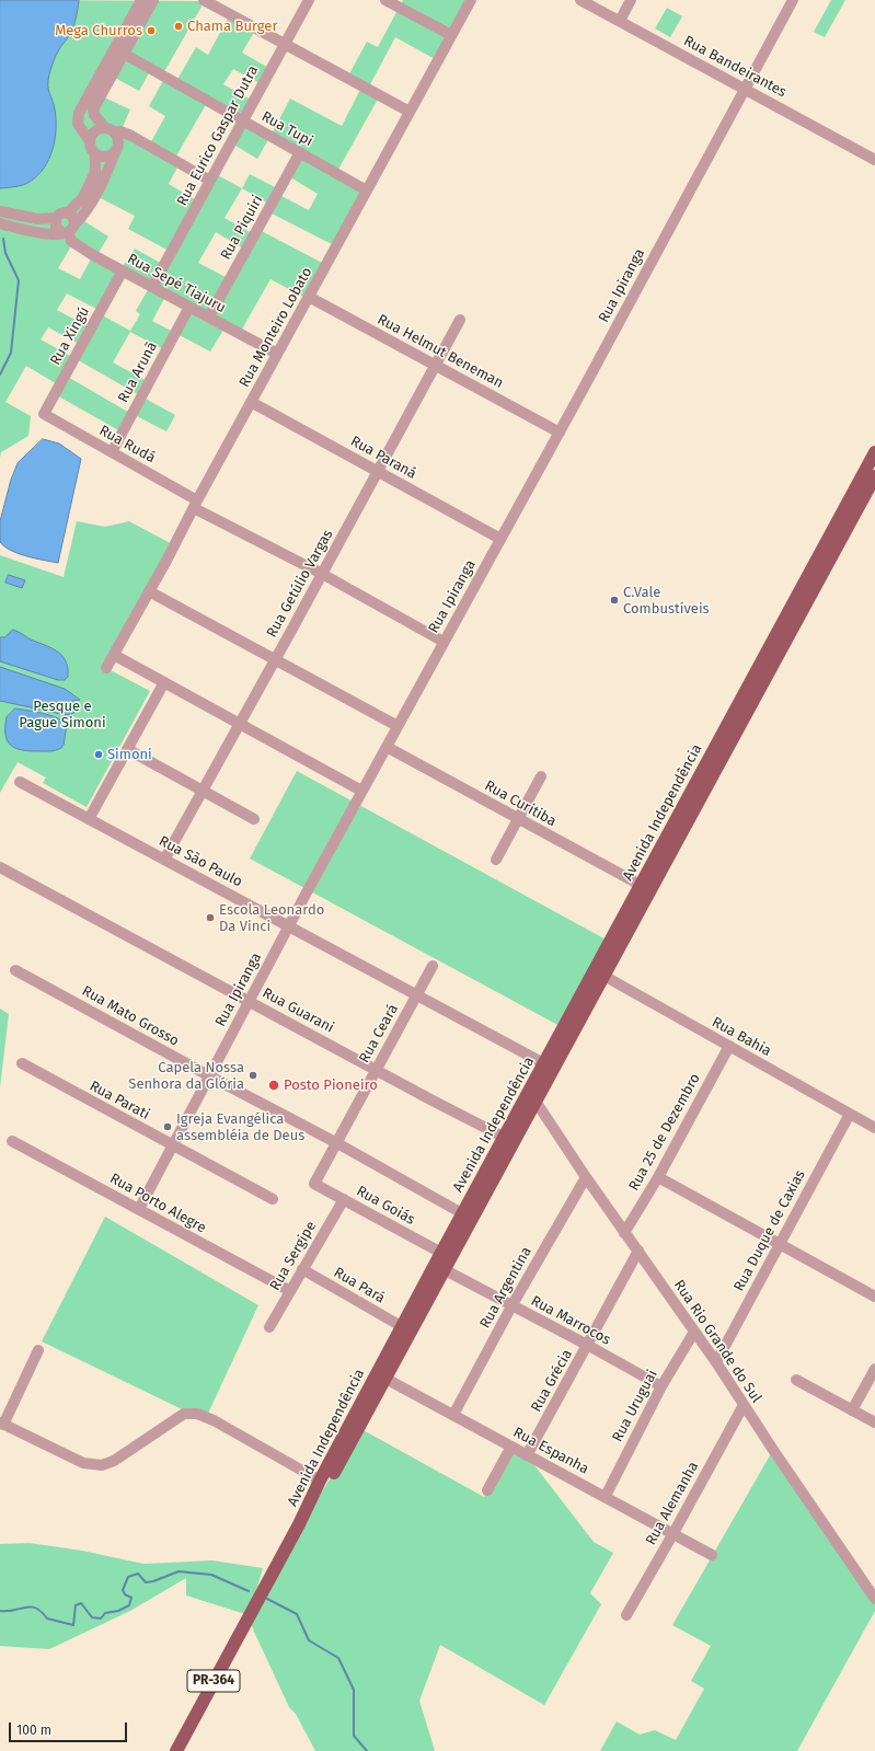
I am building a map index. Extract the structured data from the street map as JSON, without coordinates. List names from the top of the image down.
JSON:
{
  "streets": {
    "main road": ["Avenida Independência", "PR-364"],
    "street": [
      "Rua Bandeirantes",
      "Rua Tupi",
      "Rua Eurico Gaspar Dutra",
      "Rua Piquiri",
      "Rua Sepé Tiajuru",
      "Rua Ipiranga",
      "Rua Monteiro Lobato",
      "Rua Xingú",
      "Rua Helmut Beneman",
      "Rua Arunã",
      "Rua Rudá",
      "Rua Paraná",
      "Rua Getúlio Vargas",
      "Rua Curitiba",
      "Rua São Paulo",
      "Rua Guarani",
      "Rua Mato Grosso",
      "Rua Ceará",
      "Rua Bahia",
      "Rua Parati",
      "Rua 25 de Dezembro",
      "Rua Porto Alegre",
      "Rua Goiás",
      "Rua Duque de Caxias",
      "Rua Sergipe",
      "Rua Pará",
      "Rua Argentina",
      "Rua Marrocos",
      "Rua Rio Grande do Sul",
      "Rua Grécia",
      "Rua Uruguai",
      "Rua Espanha",
      "Rua Alemanha"
    ]
  },
  "crossings": [
    ["Rua Bandeirantes", "Rua Ipiranga"],
    ["Rua Tupi", "Rua Eurico Gaspar Dutra"],
    ["Rua Tupi", "Rua Piquiri"],
    ["Rua Tupi", "Rua Monteiro Lobato"],
    ["Rua Eurico Gaspar Dutra", "Rua Sepé Tiajuru"],
    ["Rua Piquiri", "Rua Sepé Tiajuru"],
    ["Rua Sepé Tiajuru", "Rua Monteiro Lobato"],
    ["Rua Sepé Tiajuru", "Rua Xingú"],
    ["Rua Sepé Tiajuru", "Rua Arunã"],
    ["Rua Ipiranga", "Rua Helmut Beneman"],
    ["Rua Ipiranga", "Rua Rudá"],
    ["Rua Ipiranga", "Rua Paraná"],
    ["Rua Ipiranga", "Rua Curitiba"],
    ["Rua Ipiranga", "Rua São Paulo"],
    ["Rua Ipiranga", "Rua Guarani"],
    ["Rua Ipiranga", "Rua Mato Grosso"],
    ["Rua Ipiranga", "Rua Parati"],
    ["Rua Ipiranga", "Rua Porto Alegre"],
    ["Rua Monteiro Lobato", "Rua Helmut Beneman"],
    ["Rua Monteiro Lobato", "Rua Rudá"],
    ["Rua Monteiro Lobato", "Rua Paraná"],
    ["Rua Xingú", "Rua Rudá"],
    ["Rua Helmut Beneman", "Rua Getúlio Vargas"],
    ["Rua Arunã", "Rua Rudá"],
    ["Rua Rudá", "Rua Getúlio Vargas"],
    ["Rua Paraná", "Rua Getúlio Vargas"],
    ["Rua Getúlio Vargas", "Rua São Paulo"],
    ["Rua Curitiba", "Avenida Independência"],
    ["Avenida Independência", "Rua São Paulo"],
    ["Avenida Independência", "Rua Guarani"],
    ["Avenida Independência", "Rua Mato Grosso"],
    ["Avenida Independência", "Rua Bahia"],
    ["Avenida Independência", "Rua Goiás"],
    ["Avenida Independência", "Rua Pará"],
    ["Avenida Independência", "Rua Marrocos"],
    ["Avenida Independência", "Rua Rio Grande do Sul"],
    ["Avenida Independência", "Rua Espanha"],
    ["Avenida Independência", "PR-364"],
    ["Rua São Paulo", "Rua Ceará"],
    ["Rua Guarani", "Rua Ceará"],
    ["Rua Mato Grosso", "Rua Ceará"],
    ["Rua Ceará", "Rua Goiás"],
    ["Rua Bahia", "Rua 25 de Dezembro"],
    ["Rua Bahia", "Rua Duque de Caxias"],
    ["Rua 25 de Dezembro", "Rua Rio Grande do Sul"],
    ["Rua Porto Alegre", "Rua Sergipe"],
    ["Rua Goiás", "Rua Sergipe"],
    ["Rua Goiás", "Rua Marrocos"],
    ["Rua Duque de Caxias", "Rua Rio Grande do Sul"],
    ["Rua Sergipe", "Rua Pará"],
    ["Rua Argentina", "Rua Marrocos"],
    ["Rua Argentina", "Rua Rio Grande do Sul"],
    ["Rua Argentina", "Rua Espanha"],
    ["Rua Marrocos", "Rua Grécia"],
    ["Rua Marrocos", "Rua Uruguai"],
    ["Rua Rio Grande do Sul", "Rua Grécia"],
    ["Rua Rio Grande do Sul", "Rua Uruguai"],
    ["Rua Rio Grande do Sul", "Rua Alemanha"],
    ["Rua Grécia", "Rua Espanha"],
    ["Rua Uruguai", "Rua Espanha"],
    ["Rua Espanha", "Rua Alemanha"]
  ],
  "parks": ["Pesque e Pague Simoni"],
  "places": [
    "Chama Burger",
    "Mega Churros",
    "C.Vale Combustíveis",
    "Simoni",
    "Escola Leonardo Da Vinci",
    "Capela Nossa Senhora da Glória",
    "Posto Pioneiro",
    "Igreja Evangélica assembléia de Deus"
  ],
  "scale_bar": "100 m"
}
